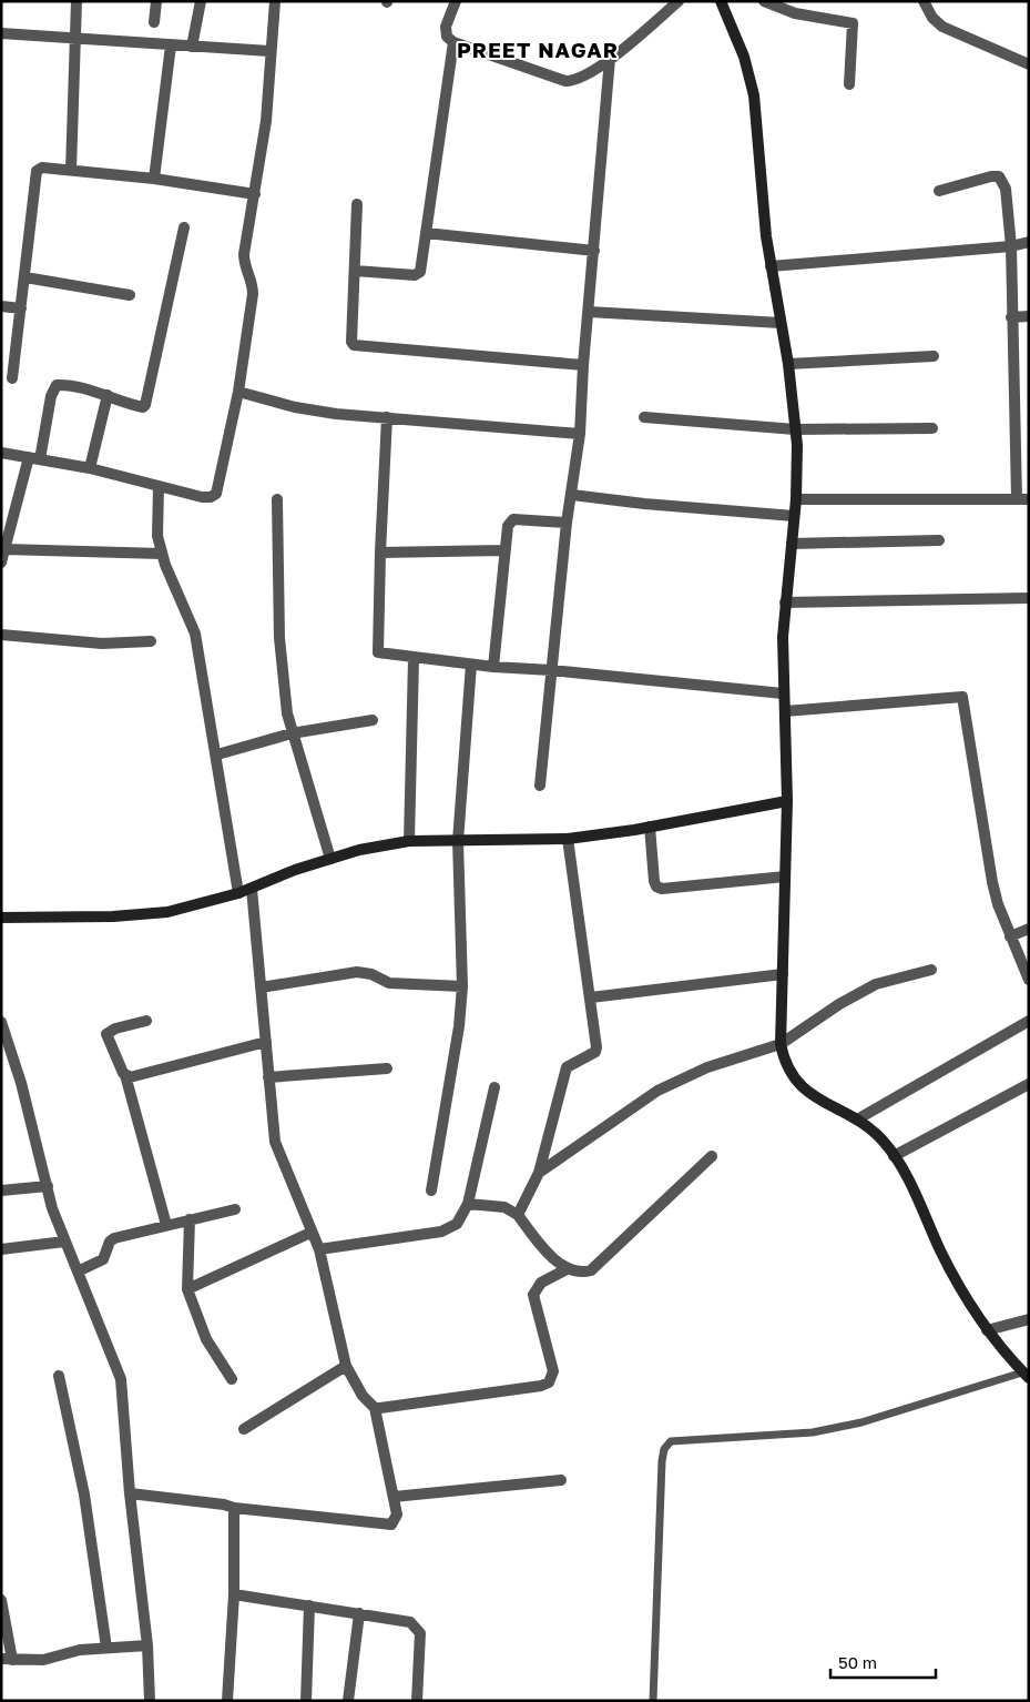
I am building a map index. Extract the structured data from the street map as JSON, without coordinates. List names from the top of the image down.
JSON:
{
  "districts": ["PREET NAGAR"],
  "scale_bar": "50 m"
}
